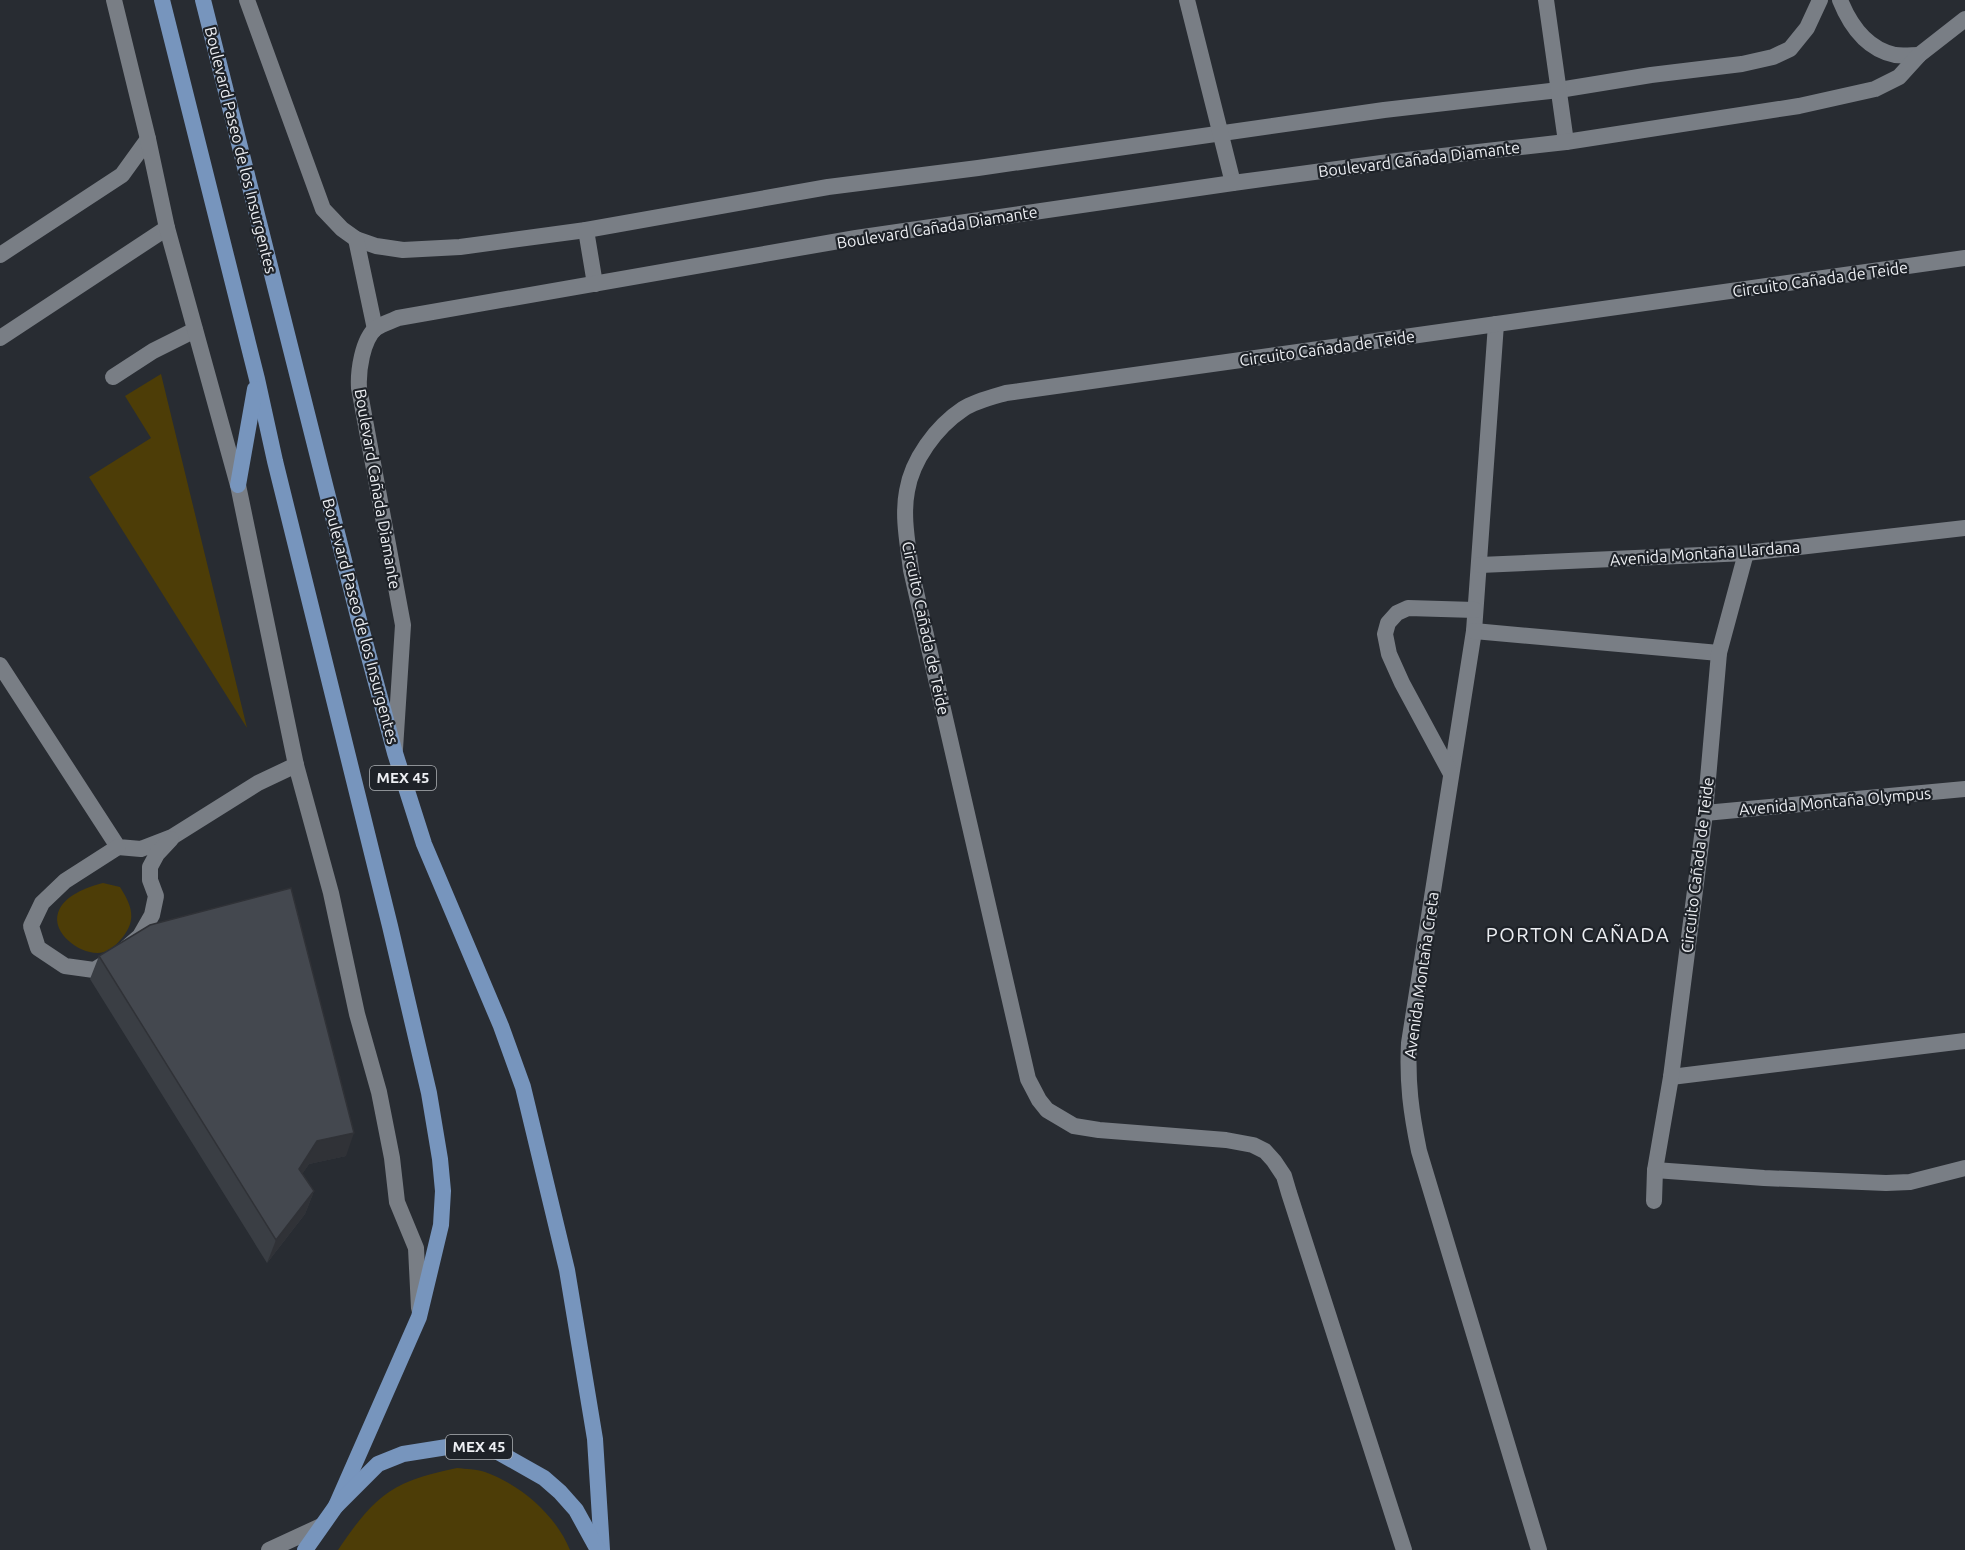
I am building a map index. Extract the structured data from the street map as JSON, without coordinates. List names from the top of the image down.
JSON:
{
  "streets": {
    "main road": ["Boulevard Paseo de los Insurgentes", "MEX 45"],
    "street": [
      "Boulevard Cañada Diamante",
      "Circuito Cañada de Teide",
      "Avenida Montaña Llardana",
      "Avenida Montaña Olympus",
      "Avenida Montaña Creta"
    ]
  },
  "crossings": [
    ["Boulevard Paseo de los Insurgentes", "Boulevard Cañada Diamante"],
    ["Boulevard Paseo de los Insurgentes", "MEX 45"],
    ["Circuito Cañada de Teide", "Avenida Montaña Llardana"],
    ["Circuito Cañada de Teide", "Avenida Montaña Olympus"],
    ["Avenida Montaña Llardana", "Avenida Montaña Creta"]
  ],
  "districts": ["PORTON CAÑADA"]
}
